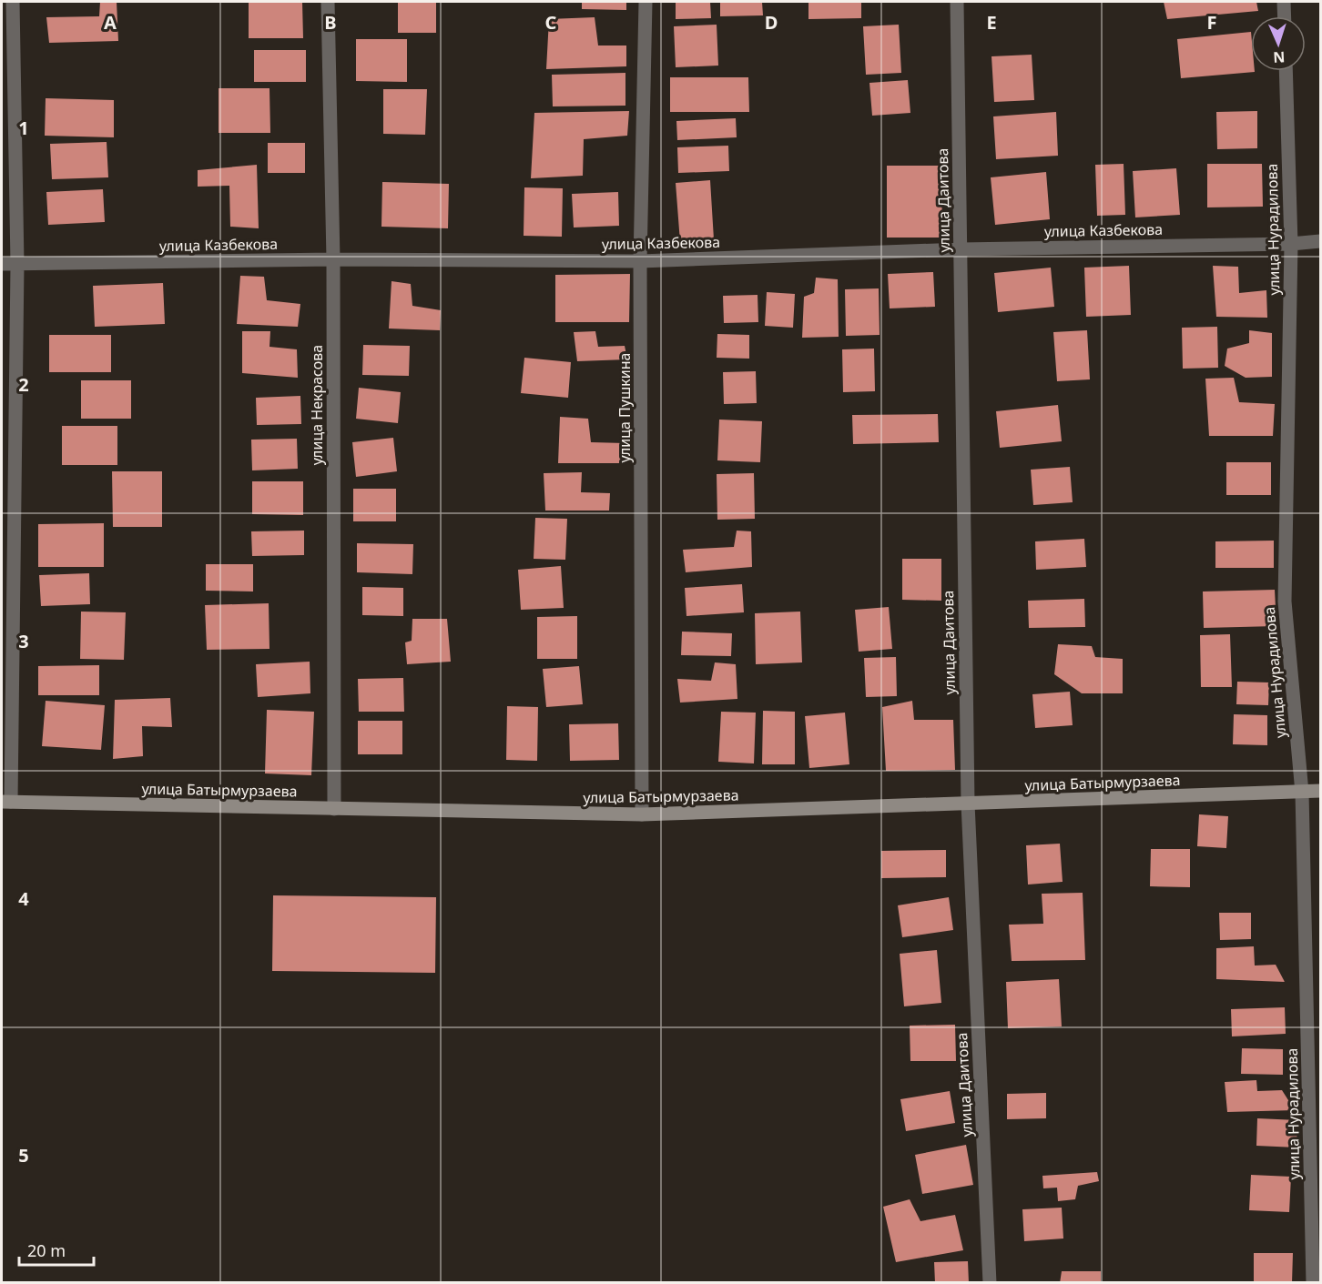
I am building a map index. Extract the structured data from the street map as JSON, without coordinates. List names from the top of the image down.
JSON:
{
  "streets": {
    "street": [
      "улица Даитова",
      "улица Нурадилова",
      "улица Казбекова",
      "улица Некрасова",
      "улица Пушкина",
      "улица Батырмурзаева"
    ]
  },
  "crossings": [
    ["улица Даитова", "улица Казбекова"],
    ["улица Даитова", "улица Батырмурзаева"],
    ["улица Нурадилова", "улица Казбекова"],
    ["улица Нурадилова", "улица Батырмурзаева"],
    ["улица Казбекова", "улица Некрасова"],
    ["улица Казбекова", "улица Пушкина"],
    ["улица Некрасова", "улица Батырмурзаева"],
    ["улица Пушкина", "улица Батырмурзаева"]
  ],
  "scale_bar": "20 m",
  "north": "bottom",
  "grid": {
    "columns": [
      "A",
      "B",
      "C",
      "D",
      "E",
      "F"
    ],
    "rows": [
      "1",
      "2",
      "3",
      "4",
      "5"
    ]
  }
}
